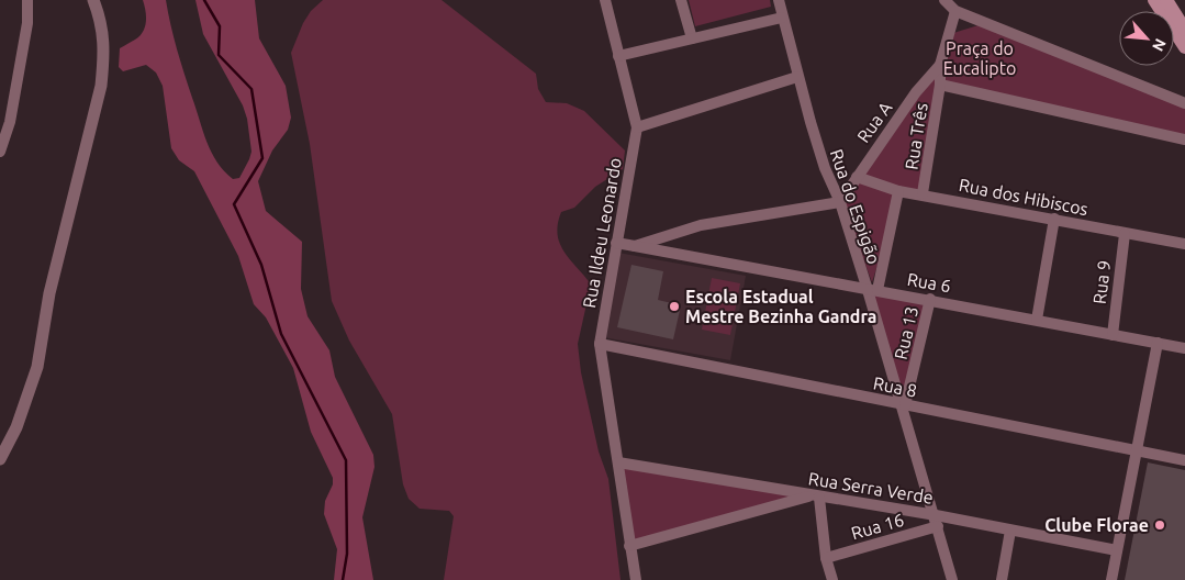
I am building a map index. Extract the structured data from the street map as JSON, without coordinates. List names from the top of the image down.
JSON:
{
  "streets": {
    "street": [
      "Rua A",
      "Rua Três",
      "Rua dos Hibiscos",
      "Rua do Espigão",
      "Rua Ildeu Leonardo",
      "Rua 6",
      "Rua 9",
      "Rua 13",
      "Rua 8",
      "Rua Serra Verde",
      "Rua 16"
    ]
  },
  "crossings": [
    ["Rua A", "Rua dos Hibiscos"],
    ["Rua A", "Rua do Espigão"],
    ["Rua Três", "Rua dos Hibiscos"],
    ["Rua dos Hibiscos", "Rua 9"],
    ["Rua do Espigão", "Rua 6"],
    ["Rua do Espigão", "Rua 13"],
    ["Rua do Espigão", "Rua 8"],
    ["Rua do Espigão", "Rua Serra Verde"],
    ["Rua do Espigão", "Rua 16"],
    ["Rua Ildeu Leonardo", "Rua 8"],
    ["Rua Ildeu Leonardo", "Rua Serra Verde"],
    ["Rua 6", "Rua 9"],
    ["Rua 6", "Rua 13"],
    ["Rua 13", "Rua 8"],
    ["Rua Serra Verde", "Rua 16"]
  ],
  "parks": ["Praça do Eucalipto"],
  "places": ["Escola Estadual Mestre Bezinha Gandra", "Clube Florae"],
  "north": "bottom right"
}
